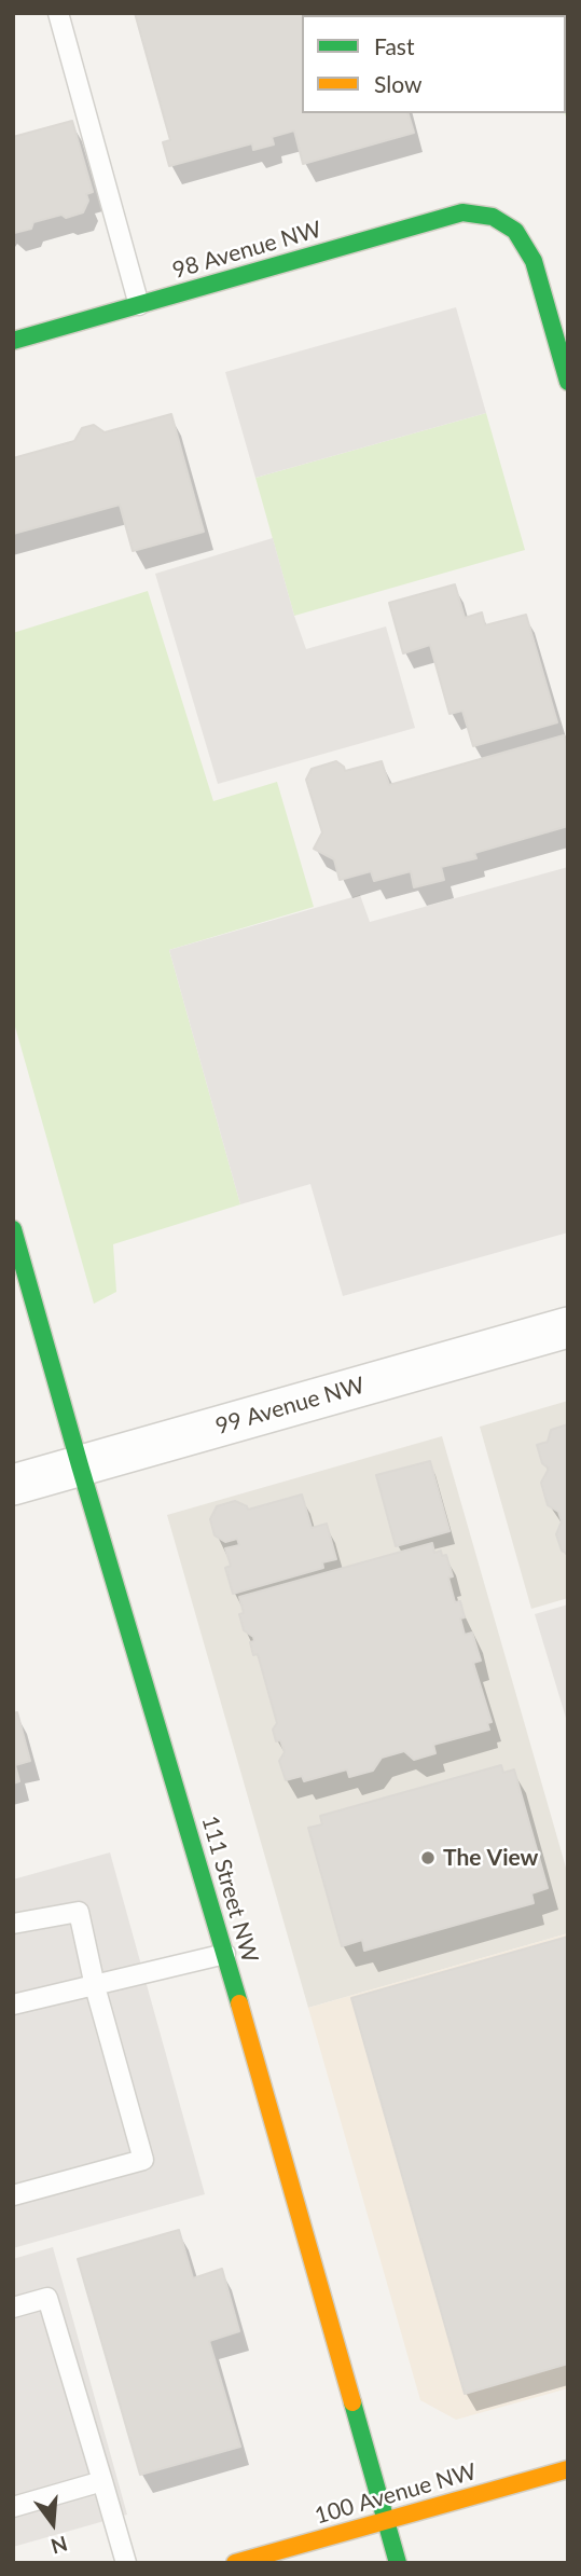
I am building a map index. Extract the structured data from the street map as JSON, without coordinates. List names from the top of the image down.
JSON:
{
  "streets": {
    "street": [
      "98 Avenue NW",
      "99 Avenue NW",
      "111 Street NW",
      "100 Avenue NW"
    ]
  },
  "crossings": [
    ["99 Avenue NW", "111 Street NW"],
    ["111 Street NW", "100 Avenue NW"]
  ],
  "places": ["The View"],
  "legend": ["Fast", "Slow"],
  "north": "bottom"
}
